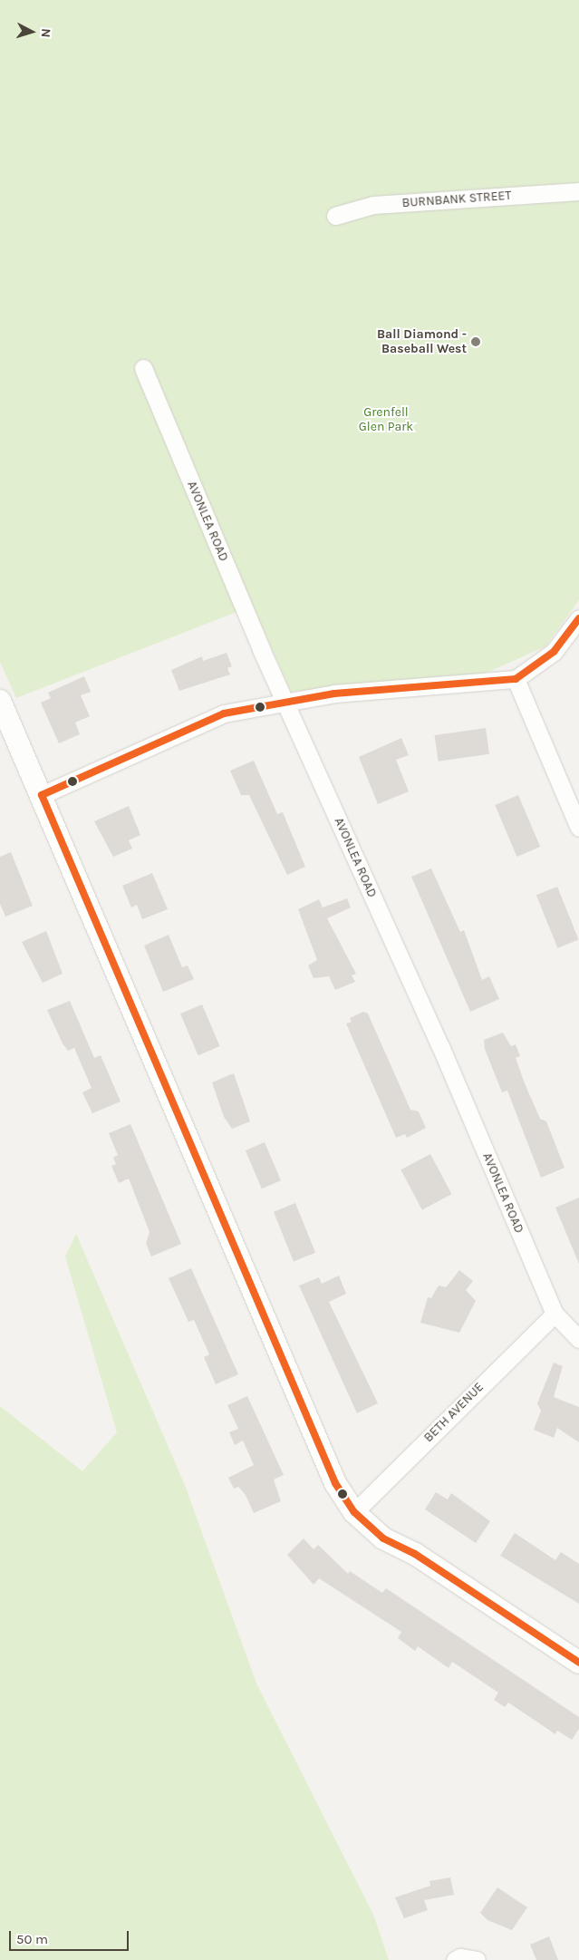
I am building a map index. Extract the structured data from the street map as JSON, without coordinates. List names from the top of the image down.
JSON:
{
  "streets": {
    "street": ["BURNBANK STREET", "AVONLEA ROAD", "BETH AVENUE"]
  },
  "crossings": [
    ["AVONLEA ROAD", "BETH AVENUE"]
  ],
  "parks": ["Grenfell Glen Park"],
  "places": ["Ball Diamond - Baseball West"],
  "scale_bar": "50 m",
  "north": "right"
}
